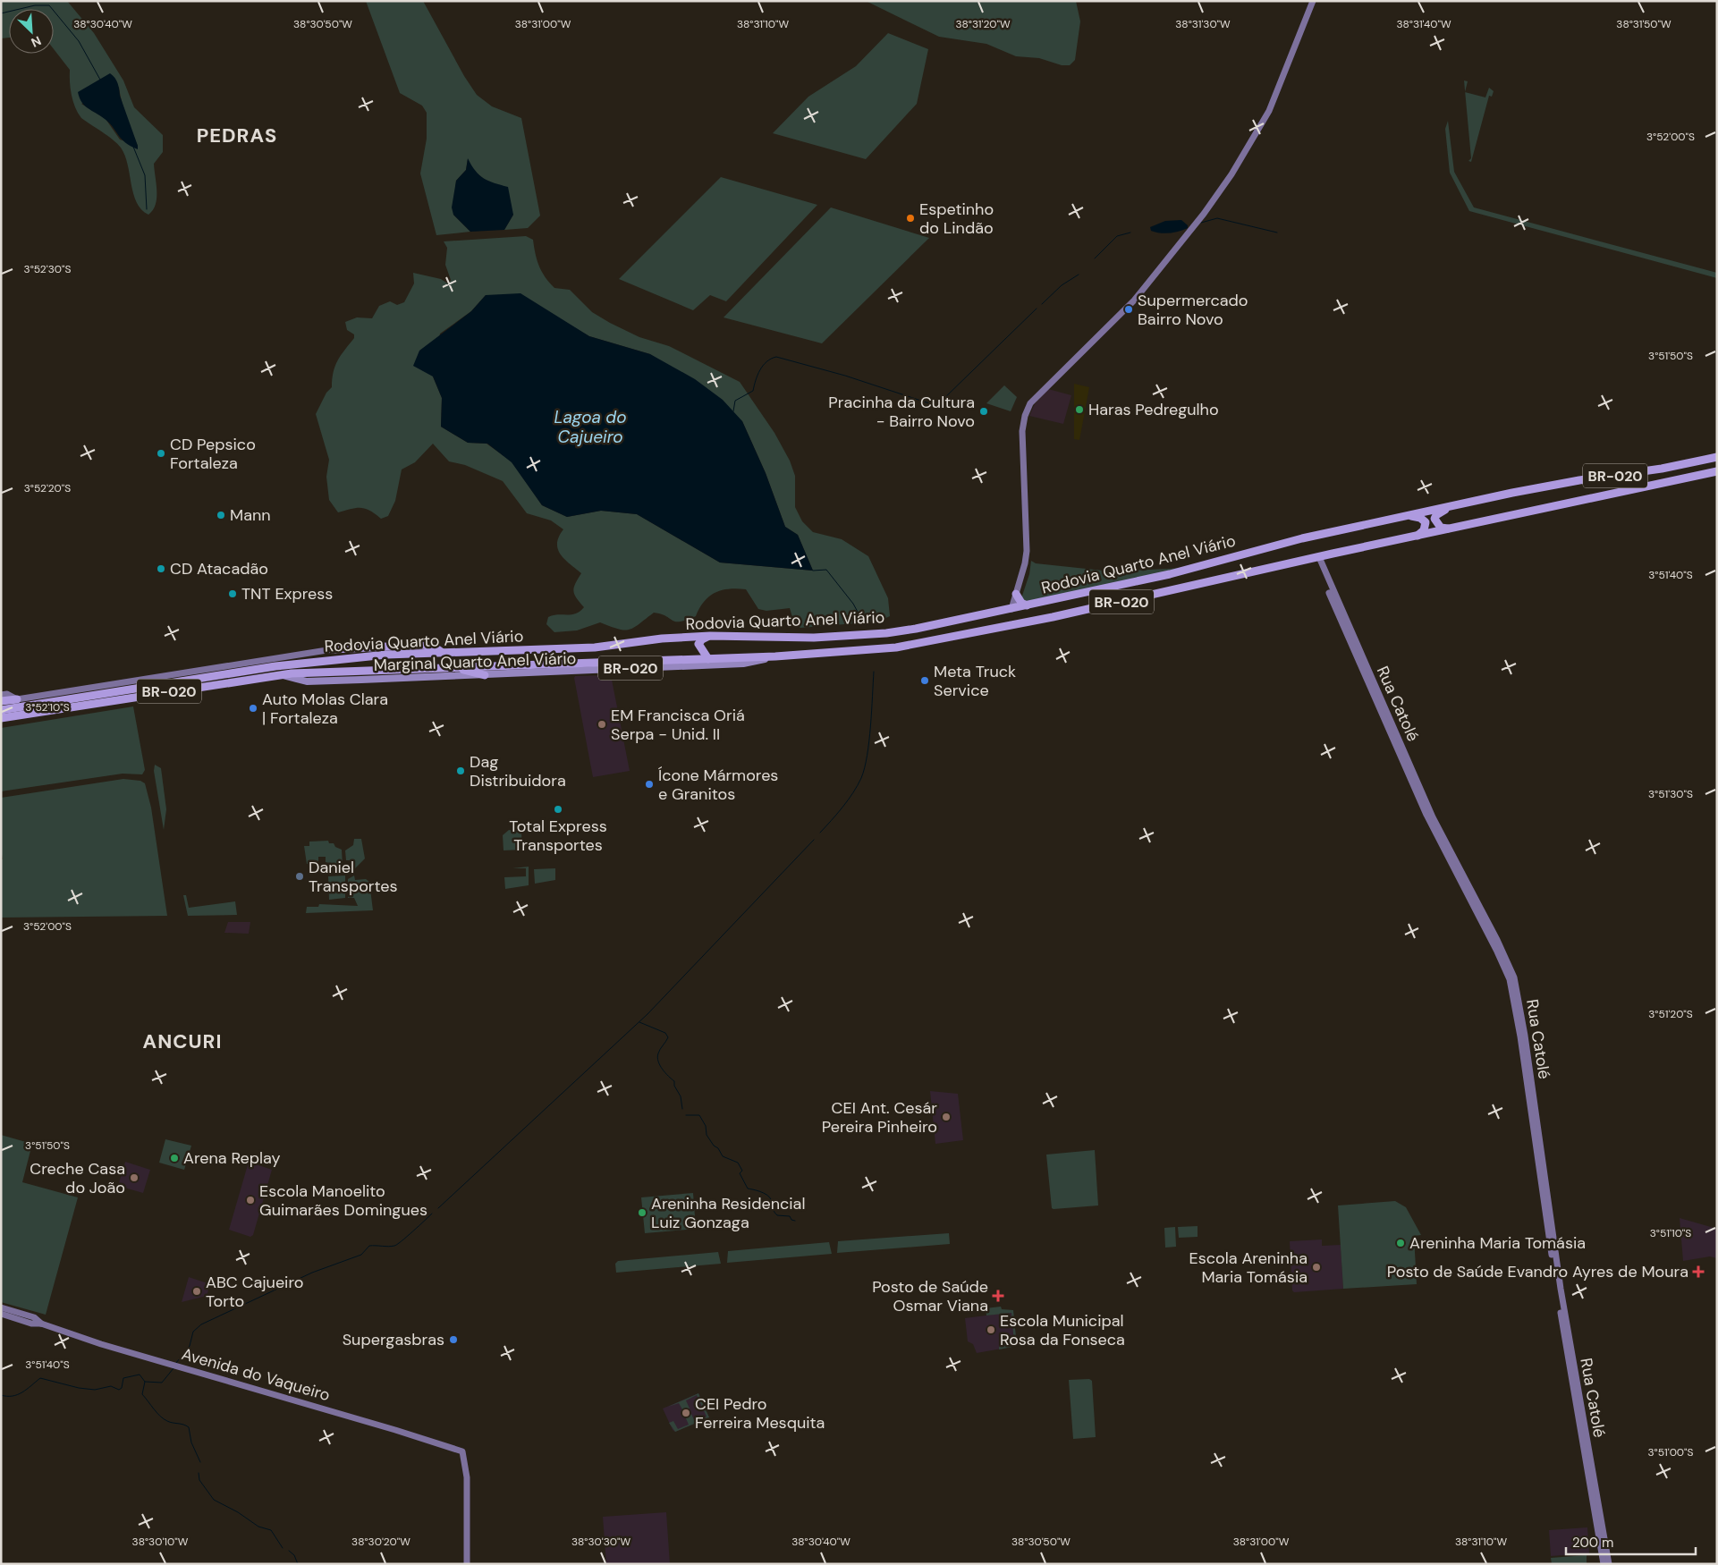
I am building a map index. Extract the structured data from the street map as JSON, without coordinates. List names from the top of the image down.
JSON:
{
  "streets": {
    "highway": ["BR-020", "Rodovia Quarto Anel Viário"],
    "main road": ["Marginal Quarto Anel Viário"],
    "street": ["Rua Catolé", "Avenida do Vaqueiro"]
  },
  "crossings": [
    ["Rodovia Quarto Anel Viário", "Marginal Quarto Anel Viário"],
    ["Rodovia Quarto Anel Viário", "Rua Catolé"]
  ],
  "districts": ["PEDRAS", "ANCURI"],
  "water": ["Lagoa do Cajueiro"],
  "places": {
    "other": [
      "Espetinho do Lindão",
      "Supermercado Bairro Novo",
      "Haras Pedregulho",
      "Pracinha da Cultura - Bairro Novo",
      "CD Pepsico Fortaleza",
      "Mann",
      "CD Atacadão",
      "TNT Express",
      "Meta Truck Service",
      "Auto Molas Clara | Fortaleza",
      "EM Francisca Oriá Serpa - Unid. II",
      "Dag Distribuidora",
      "Ícone Mármores e Granitos",
      "Total Express Transportes",
      "Daniel Transportes",
      "CEI Ant. Cesár Pereira Pinheiro",
      "Arena Replay",
      "Creche Casa do João",
      "Escola Manoelito Guimarães Domingues",
      "Areninha Residencial Luiz Gonzaga",
      "Areninha Maria Tomásia",
      "Escola Areninha Maria Tomásia",
      "ABC Cajueiro Torto",
      "Escola Municipal Rosa da Fonseca",
      "Supergasbras",
      "CEI Pedro Ferreira Mesquita"
    ],
    "health": ["Posto de Saúde Evandro Ayres de Moura", "Posto de Saúde Osmar Viana"]
  },
  "scale_bar": "200 m",
  "north": "bottom right",
  "coordinates": [
    "38°30'40\"W",
    "38°30'50\"W",
    "38°31'00\"W",
    "38°31'10\"W",
    "38°31'20\"W",
    "38°31'30\"W",
    "38°31'40\"W",
    "38°31'50\"W",
    "3°52'00\"S",
    "3°52'30\"S",
    "3°51'50\"S",
    "3°52'20\"S",
    "3°51'40\"S",
    "3°52'10\"S",
    "3°51'30\"S",
    "3°51'20\"S",
    "3°51'10\"S",
    "3°51'00\"S",
    "38°30'10\"W",
    "38°30'20\"W",
    "38°30'30\"W"
  ]
}
